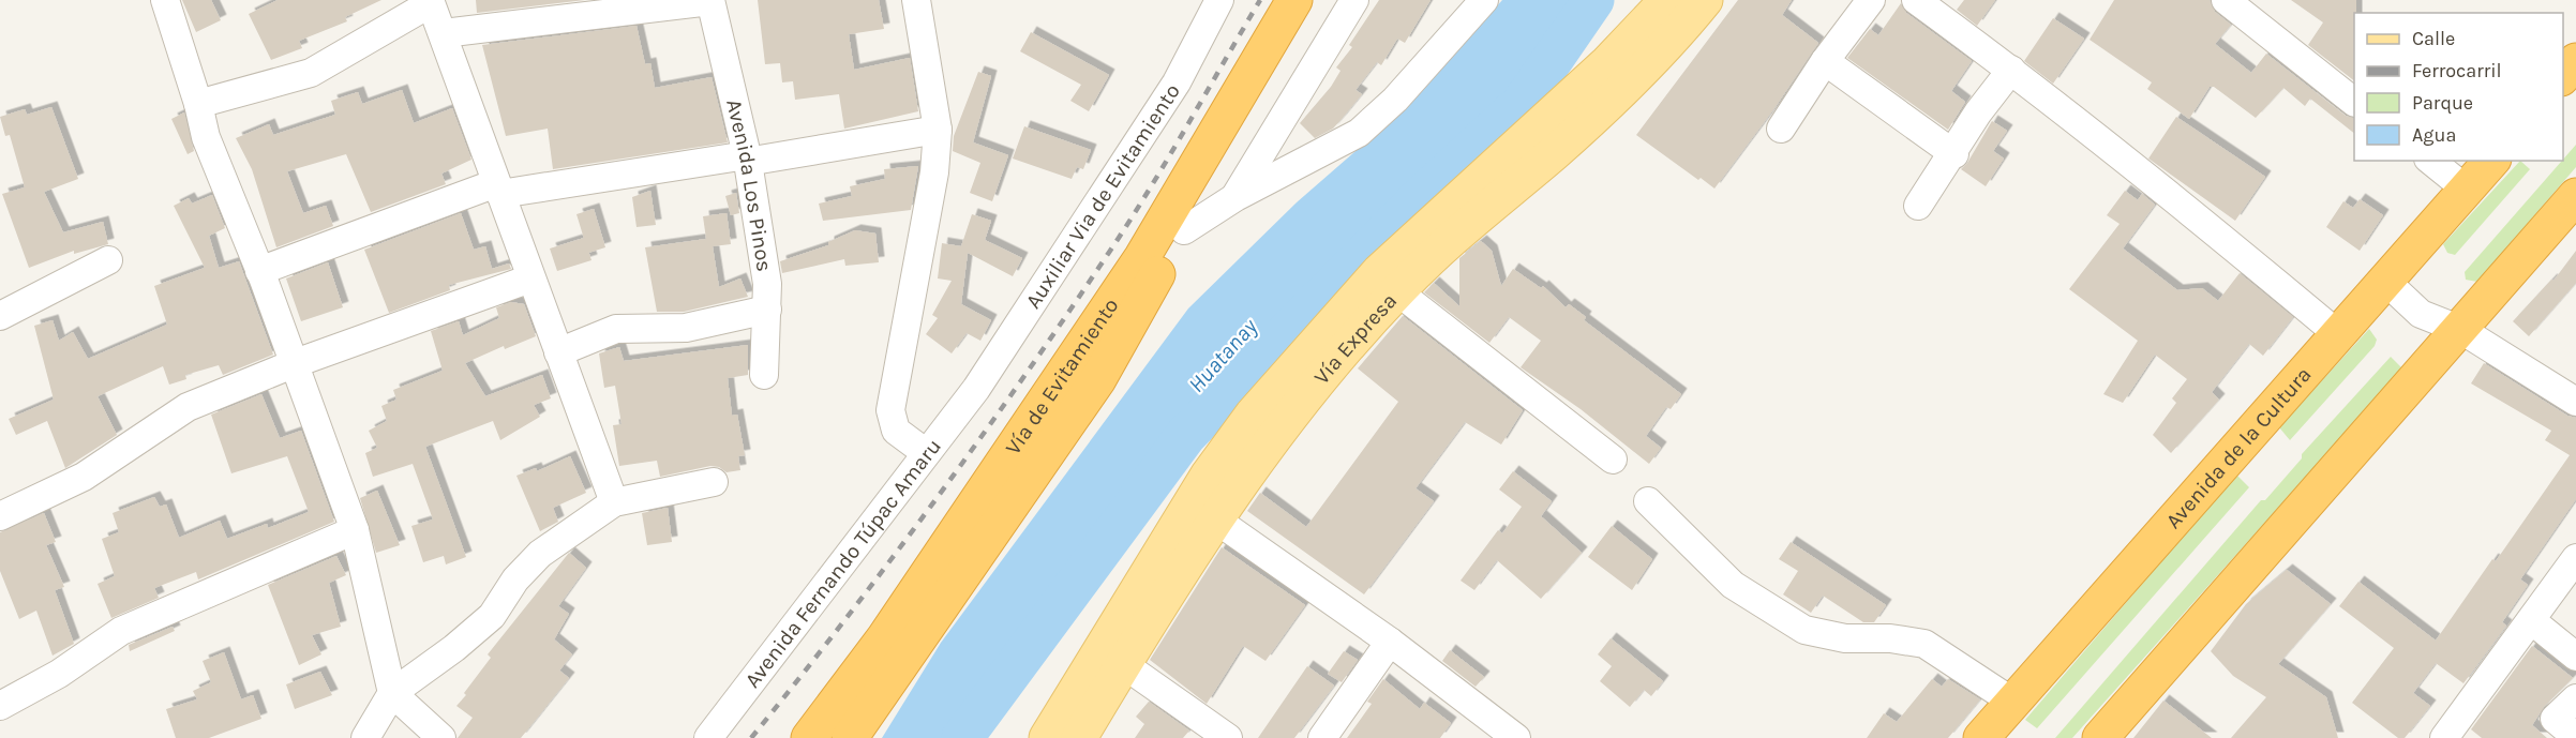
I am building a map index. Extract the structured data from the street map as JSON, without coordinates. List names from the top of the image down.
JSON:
{
  "streets": {
    "highway": ["Vía de Evitamiento", "Avenida de la Cultura"],
    "main road": ["Vía Expresa"],
    "street": ["Avenida Los Pinos", "Auxiliar Via de Evitamiento", "Avenida Fernando Túpac Amaru"]
  },
  "crossings": [
    ["Auxiliar Via de Evitamiento", "Avenida Fernando Túpac Amaru"]
  ],
  "water": ["Huatanay"],
  "legend": [
    "Calle",
    "Ferrocarril",
    "Parque",
    "Agua"
  ]
}
